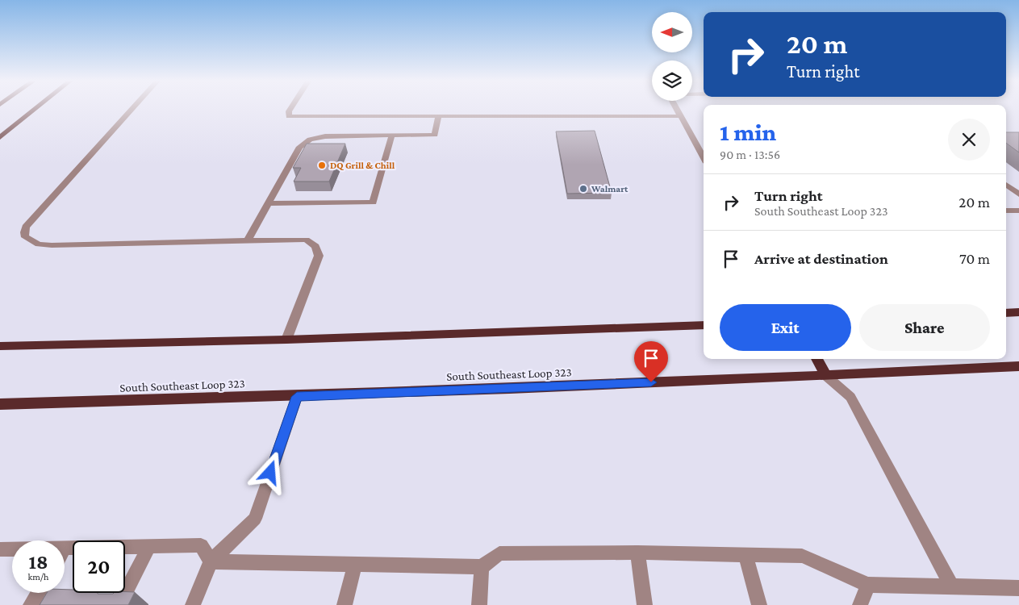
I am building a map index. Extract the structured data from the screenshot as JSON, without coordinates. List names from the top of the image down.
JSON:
{
  "streets": {
    "highway": ["South Southeast Loop 323"]
  },
  "places": ["DQ Grill & Chill", "Walmart"],
  "north": "left",
  "page": {
    "turn": ["20 m", "Turn right"],
    "heading": ["1 min", "90 m · 13:56"],
    "list": [
      {
        "name": "Turn right",
        "note": "South Southeast Loop 323",
        "value": "20 m"
      },
      {
        "name": "Arrive at destination",
        "value": "70 m"
      }
    ],
    "buttons": ["Exit", "Share"],
    "speed": "18 km/h",
    "limit": "20"
  }
}
